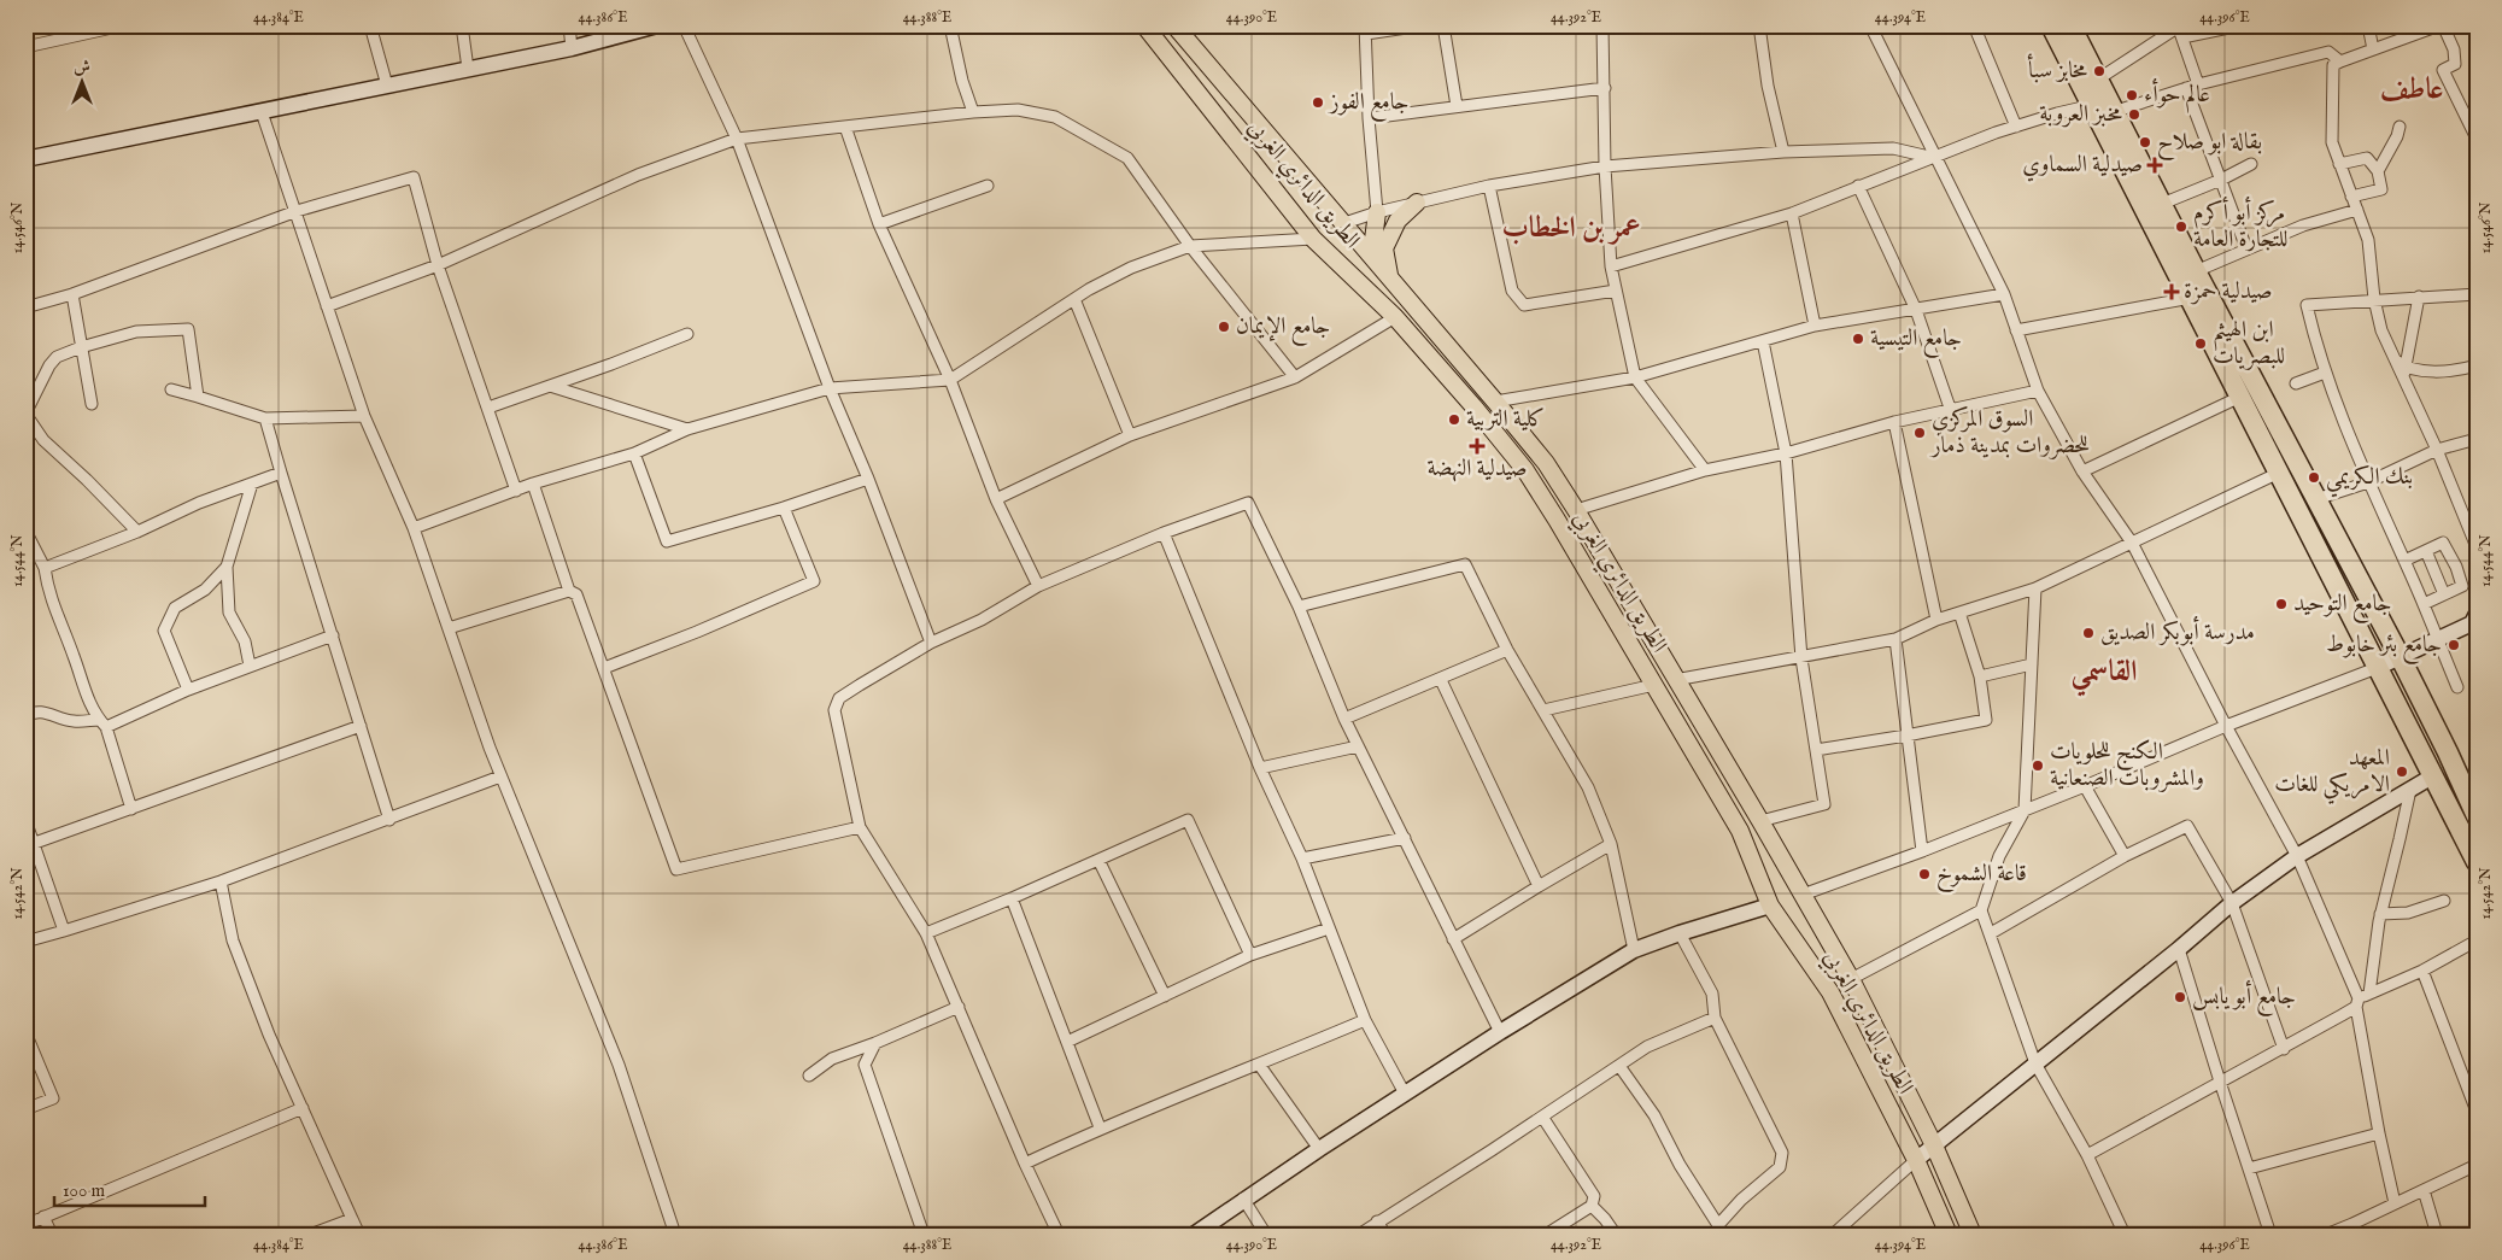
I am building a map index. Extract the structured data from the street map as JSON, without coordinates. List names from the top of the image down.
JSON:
{
  "streets": {
    "main road": ["الطريق الدائري الغربي"]
  },
  "districts": ["عاطف", "عمر بن الخطاب", "القاسمي"],
  "places": {
    "other": [
      "مخابز سبأ",
      "عالم حوأء",
      "جامع الفوز",
      "مخبز العروبة",
      "بقالة ابو صلاح",
      "مركز أبو أكرم للتجارة العامة",
      "جامع الإيمان",
      "جامع التيسية",
      "ابن الهيثم للبصريات",
      "كلية التربية",
      "السوق المركزي للحضروات بمدينة ذمار",
      "بنك الكريمي",
      "جامع التوحيد",
      "مدرسة أبوبكر الصديق",
      "جامع بئر خابوط",
      "الكنج للحلويات والمشروبات الصنعانية",
      "المعهد الامريكي للغات",
      "قاعة الشموخ",
      "جامع أبو يابس"
    ],
    "health": ["صيدلية السماوي", "صيدلية حمزة", "صيدلية النهضة"]
  },
  "scale_bar": "100 m",
  "north": "top",
  "coordinates": [
    "44.384°E",
    "44.386°E",
    "44.388°E",
    "44.390°E",
    "44.392°E",
    "44.394°E",
    "44.396°E",
    "14.546°N",
    "14.544°N",
    "14.542°N"
  ]
}
